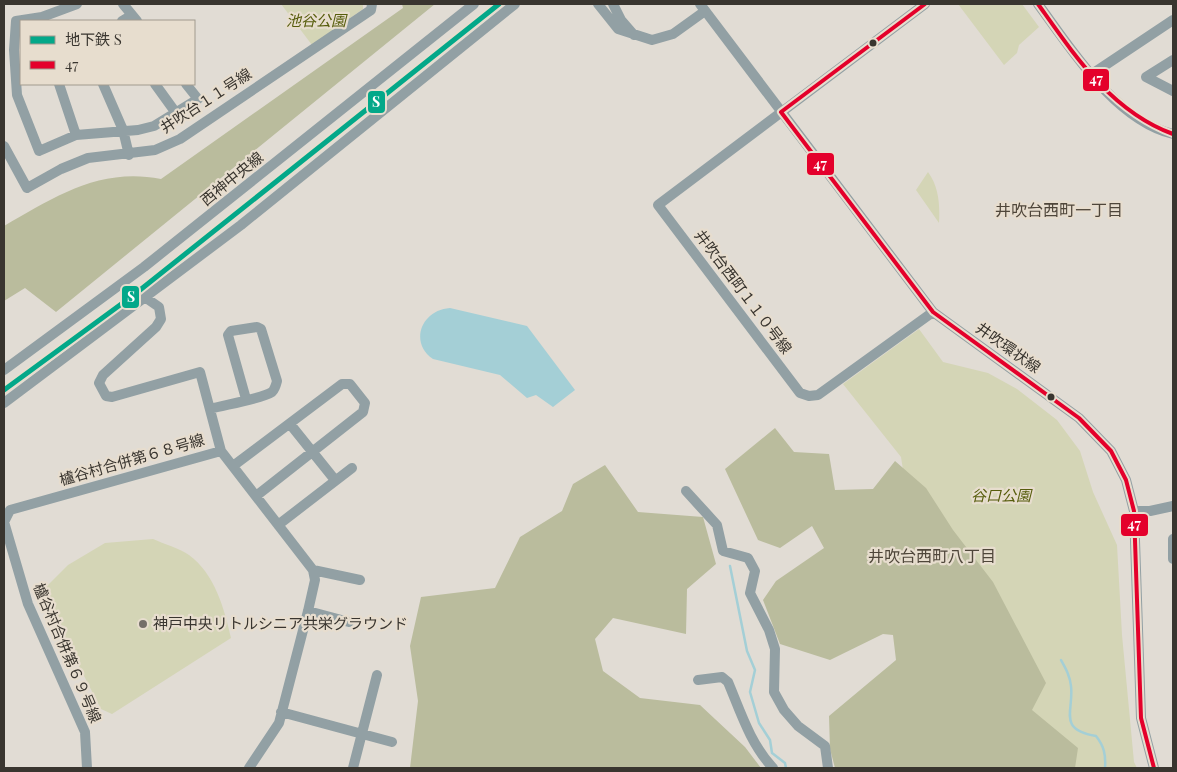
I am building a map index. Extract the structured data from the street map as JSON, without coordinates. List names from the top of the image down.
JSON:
{
  "streets": {
    "street": [
      "井吹台１１号線",
      "西神中央線",
      "井吹台西町１１０号線",
      "井吹環状線",
      "櫨谷村合併第６８号線",
      "櫨谷村合併第６９号線"
    ]
  },
  "crossings": [
    ["井吹台西町１１０号線", "井吹環状線"],
    ["櫨谷村合併第６８号線", "櫨谷村合併第６９号線"]
  ],
  "districts": ["井吹台西町一丁目", "井吹台西町八丁目"],
  "parks": ["池谷公園", "谷口公園"],
  "places": ["神戸中央リトルシニア共栄グラウンド"],
  "lines": ["metro line S", "transit line 47"],
  "legend": ["地下鉄 S", "47"]
}
